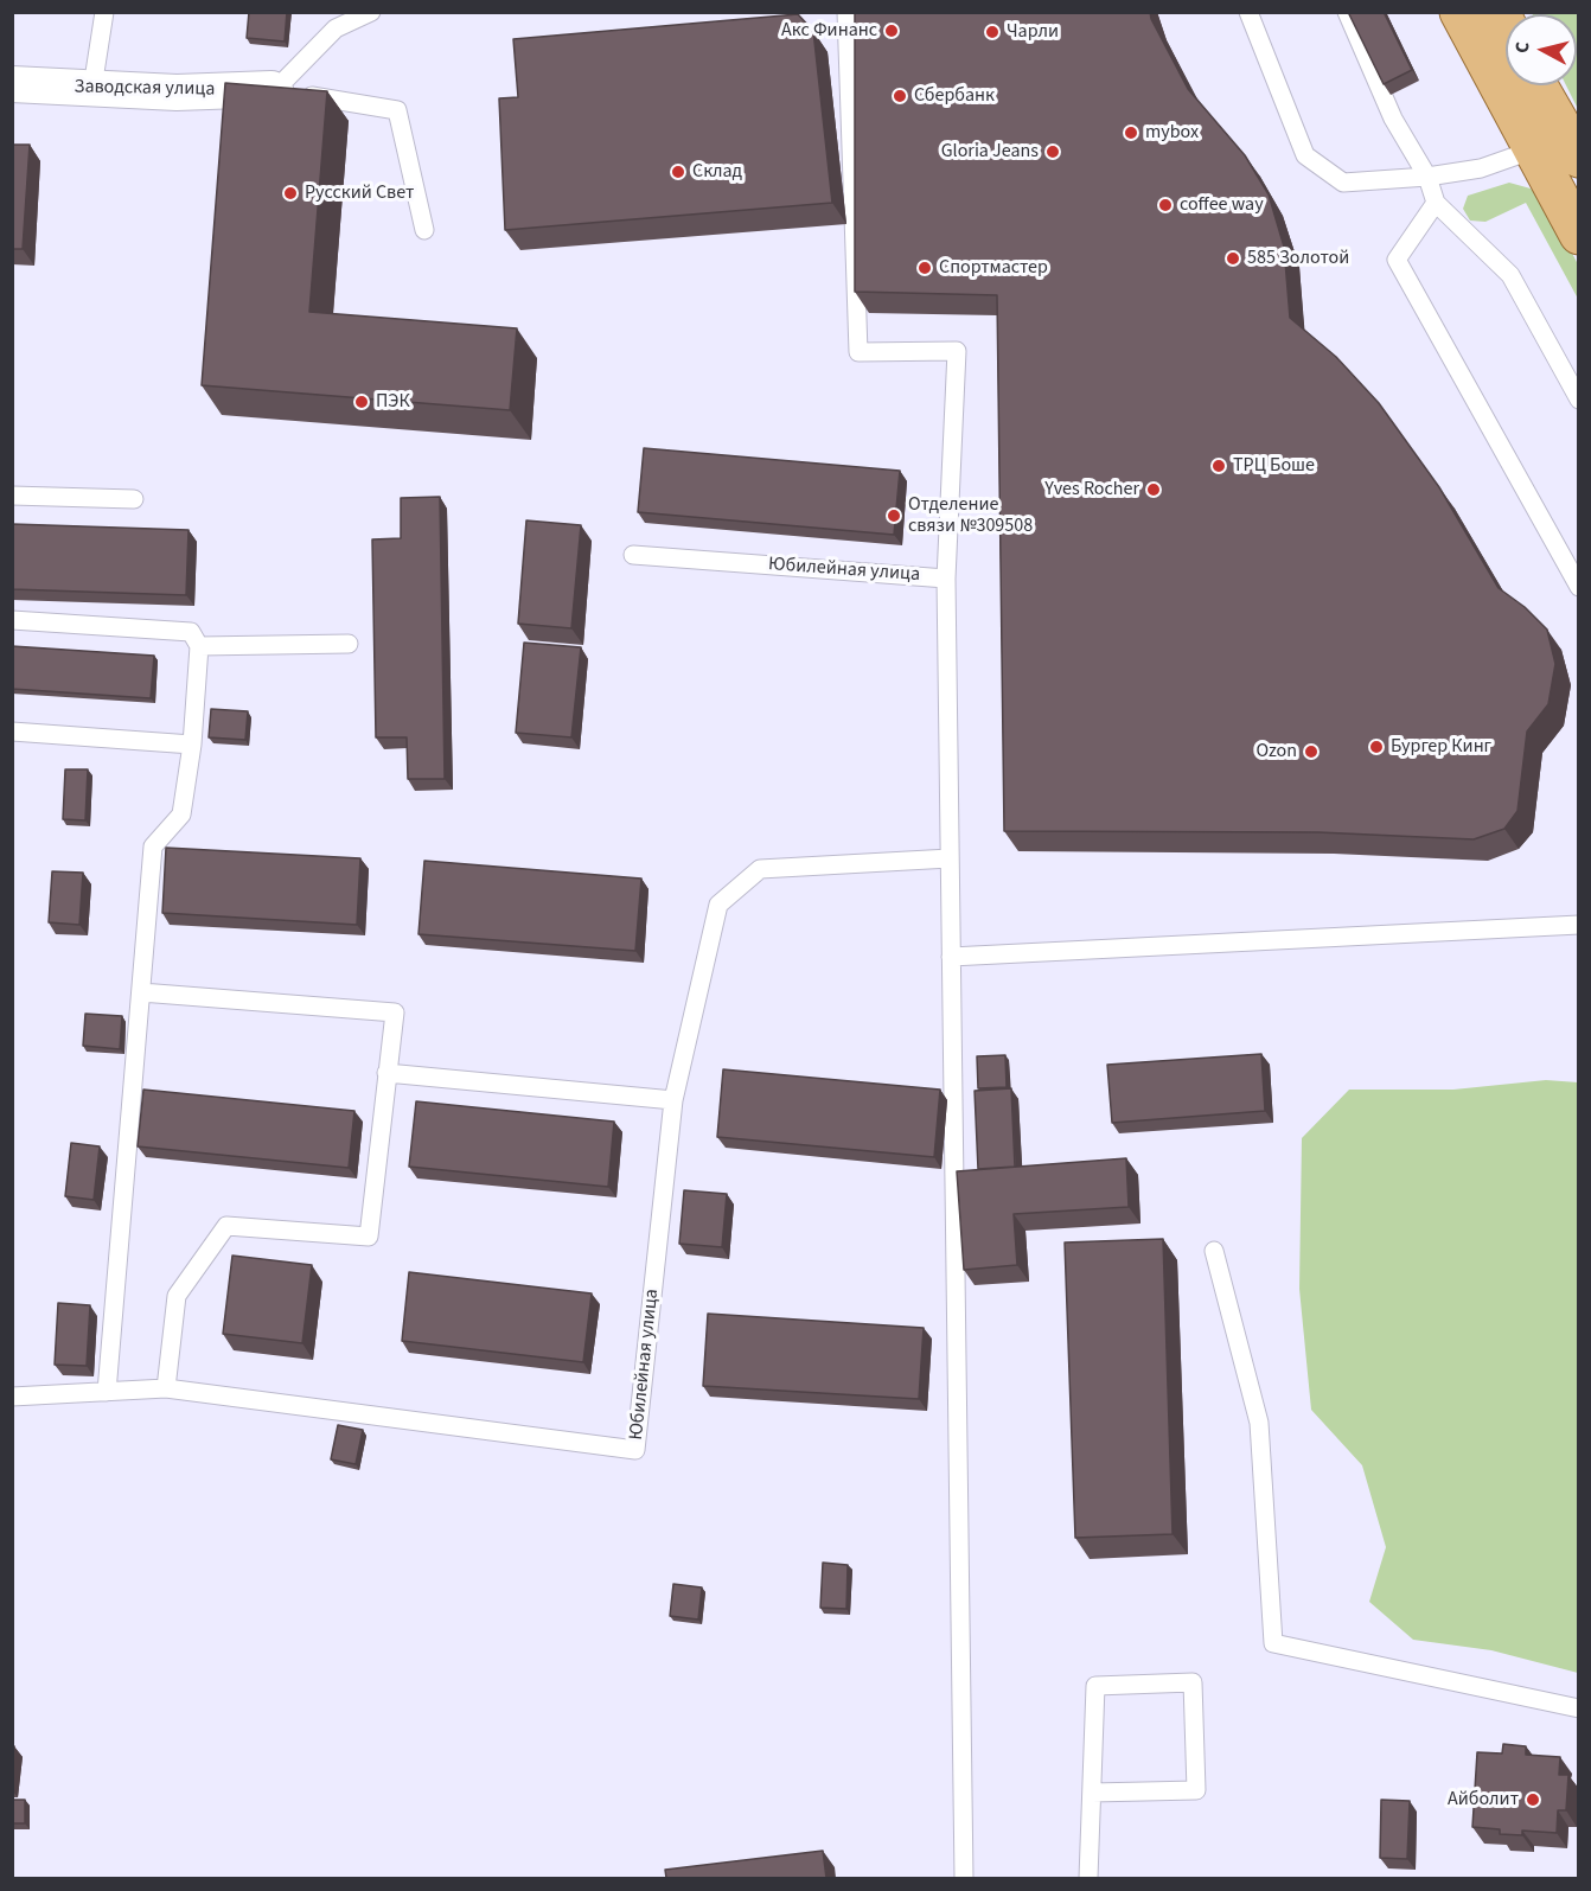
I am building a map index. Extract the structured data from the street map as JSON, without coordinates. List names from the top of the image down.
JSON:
{
  "streets": {
    "street": ["Заводская улица"],
    "lane": ["Юбилейная улица"]
  },
  "places": [
    "Акс Финанс",
    "Чарли",
    "Сбербанк",
    "mybox",
    "Gloria Jeans",
    "Склад",
    "Русский Свет",
    "coffee way",
    "585 Золотой",
    "Спортмастер",
    "ПЭК",
    "ТРЦ Боше",
    "Yves Rocher",
    "Отделение связи №309508",
    "Бургер Кинг",
    "Ozon",
    "Айболит"
  ],
  "north": "left"
}
